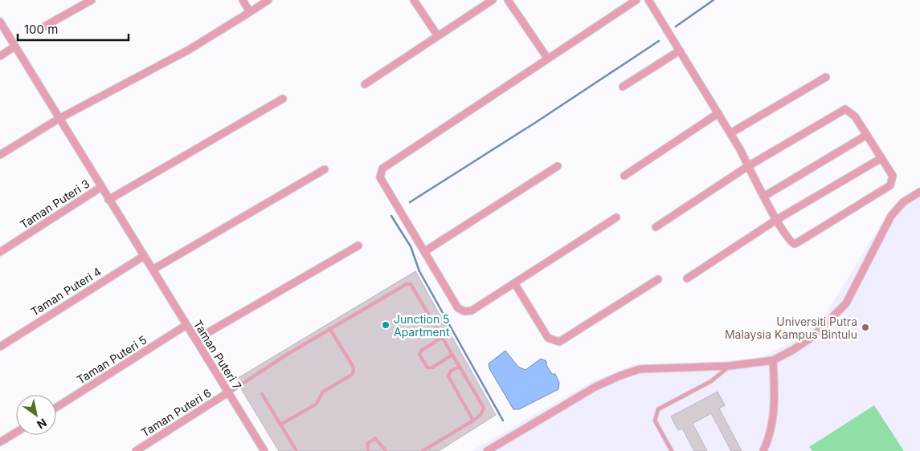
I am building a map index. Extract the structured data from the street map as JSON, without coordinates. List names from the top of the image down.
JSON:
{
  "streets": {
    "street": [
      "Taman Puteri 3",
      "Taman Puteri 4",
      "Taman Puteri 7",
      "Taman Puteri 5",
      "Taman Puteri 6"
    ]
  },
  "crossings": [
    ["Taman Puteri 3", "Taman Puteri 7"],
    ["Taman Puteri 4", "Taman Puteri 7"],
    ["Taman Puteri 7", "Taman Puteri 5"],
    ["Taman Puteri 7", "Taman Puteri 6"]
  ],
  "places": ["Junction 5 Apartment", "Universiti Putra Malaysia Kampus Bintulu"],
  "scale_bar": "100 m",
  "north": "bottom right"
}
